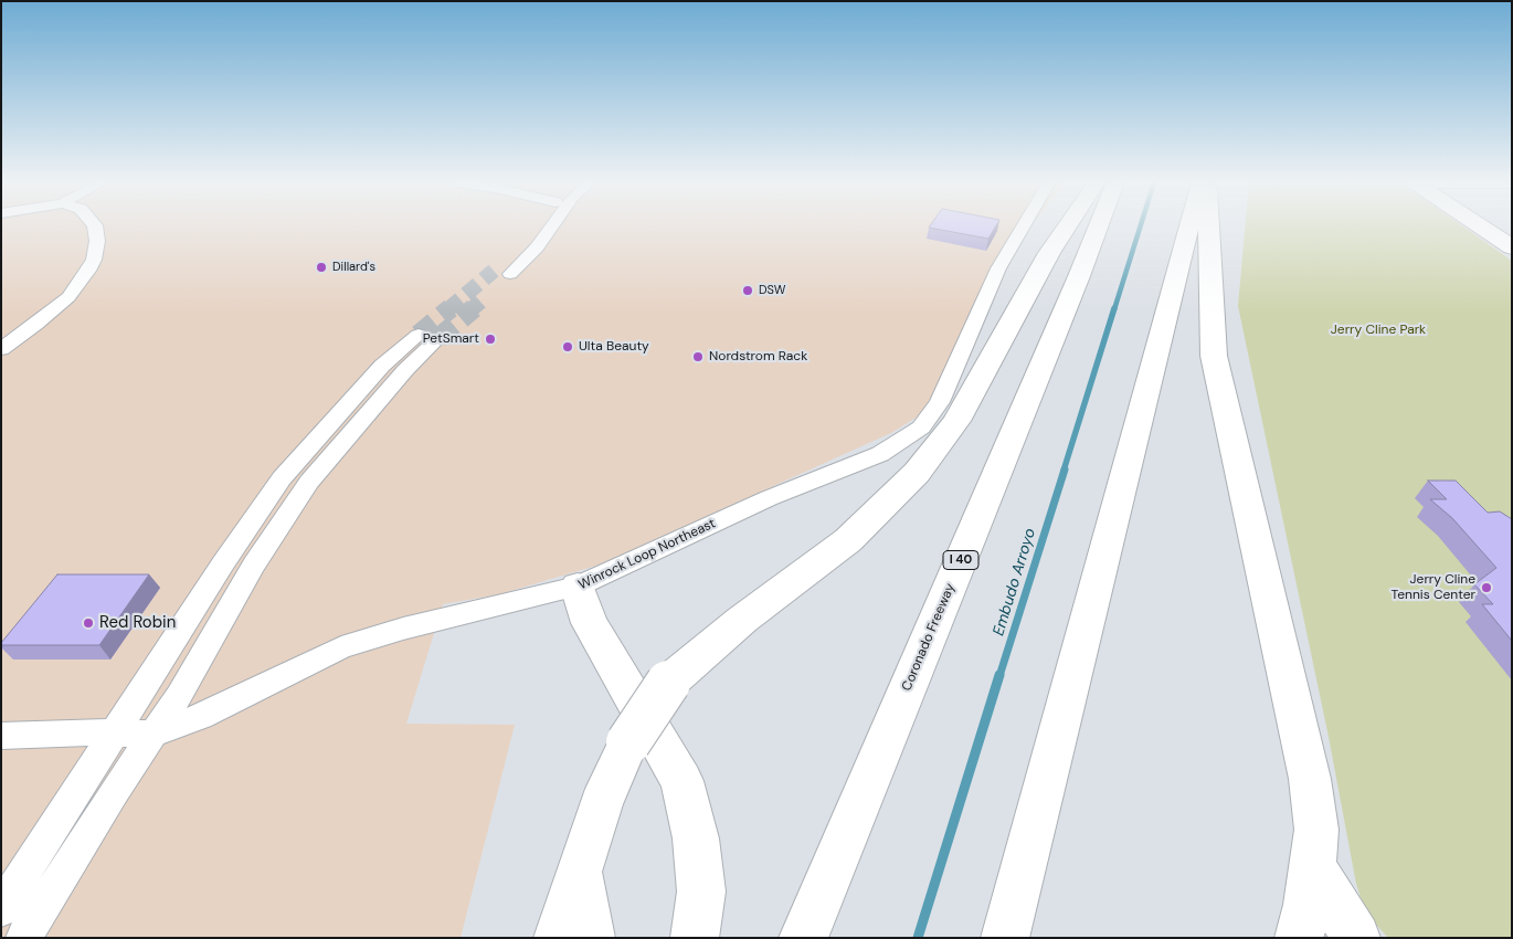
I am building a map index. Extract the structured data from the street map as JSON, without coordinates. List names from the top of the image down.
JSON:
{
  "streets": {
    "main road": ["I 40", "Coronado Freeway"],
    "street": ["Winrock Loop Northeast"]
  },
  "water": ["Embudo Arroyo"],
  "parks": ["Jerry Cline Park"],
  "places": [
    "Dillard's",
    "DSW",
    "PetSmart",
    "Ulta Beauty",
    "Nordstrom Rack",
    "Jerry Cline Tennis Center",
    "Red Robin"
  ]
}
